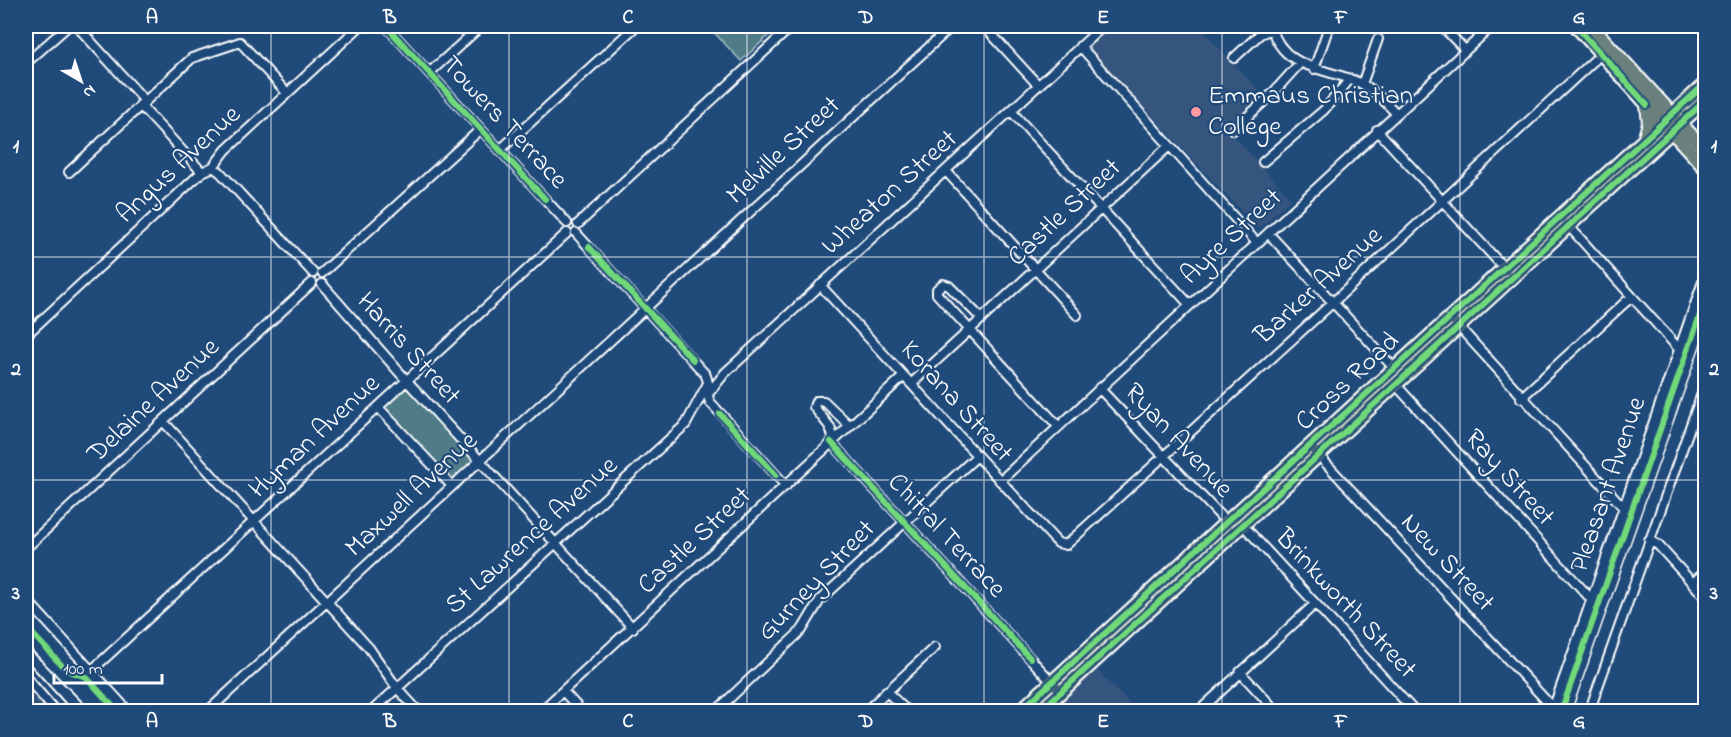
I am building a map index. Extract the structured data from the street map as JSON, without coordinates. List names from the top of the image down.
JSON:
{
  "streets": {
    "main road": ["Cross Road"],
    "street": [
      "Towers Terrace",
      "Melville Street",
      "Angus Avenue",
      "Wheaton Street",
      "Castle Street",
      "Ayre Street",
      "Barker Avenue",
      "Harris Street",
      "Delaine Avenue",
      "Korana Street",
      "Hyman Avenue",
      "Ryan Avenue",
      "Ray Street",
      "Pleasant Avenue",
      "Maxwell Avenue",
      "St Lawrence Avenue",
      "Chitral Terrace",
      "New Street",
      "Gurney Street",
      "Brinkworth Street"
    ]
  },
  "crossings": [
    ["Towers Terrace", "Hyman Avenue"],
    ["Melville Street", "Maxwell Avenue"],
    ["Wheaton Street", "Korana Street"],
    ["Castle Street", "Harris Street"],
    ["Castle Street", "Korana Street"],
    ["Castle Street", "Chitral Terrace"],
    ["Ayre Street", "Korana Street"],
    ["Ayre Street", "Ryan Avenue"],
    ["Barker Avenue", "Korana Street"],
    ["Barker Avenue", "Ryan Avenue"],
    ["Harris Street", "Delaine Avenue"],
    ["Harris Street", "Hyman Avenue"],
    ["Harris Street", "Maxwell Avenue"],
    ["Harris Street", "St Lawrence Avenue"],
    ["Cross Road", "Ryan Avenue"],
    ["Cross Road", "Ray Street"],
    ["Cross Road", "Chitral Terrace"],
    ["Cross Road", "New Street"],
    ["Cross Road", "Brinkworth Street"],
    ["Korana Street", "Gurney Street"],
    ["Ray Street", "Pleasant Avenue"],
    ["Pleasant Avenue", "New Street"],
    ["Chitral Terrace", "Gurney Street"]
  ],
  "places": ["Emmaus Christian College"],
  "scale_bar": "100 m",
  "north": "bottom right",
  "grid": {
    "columns": [
      "A",
      "B",
      "C",
      "D",
      "E",
      "F",
      "G"
    ],
    "rows": ["1", "2", "3"]
  }
}
